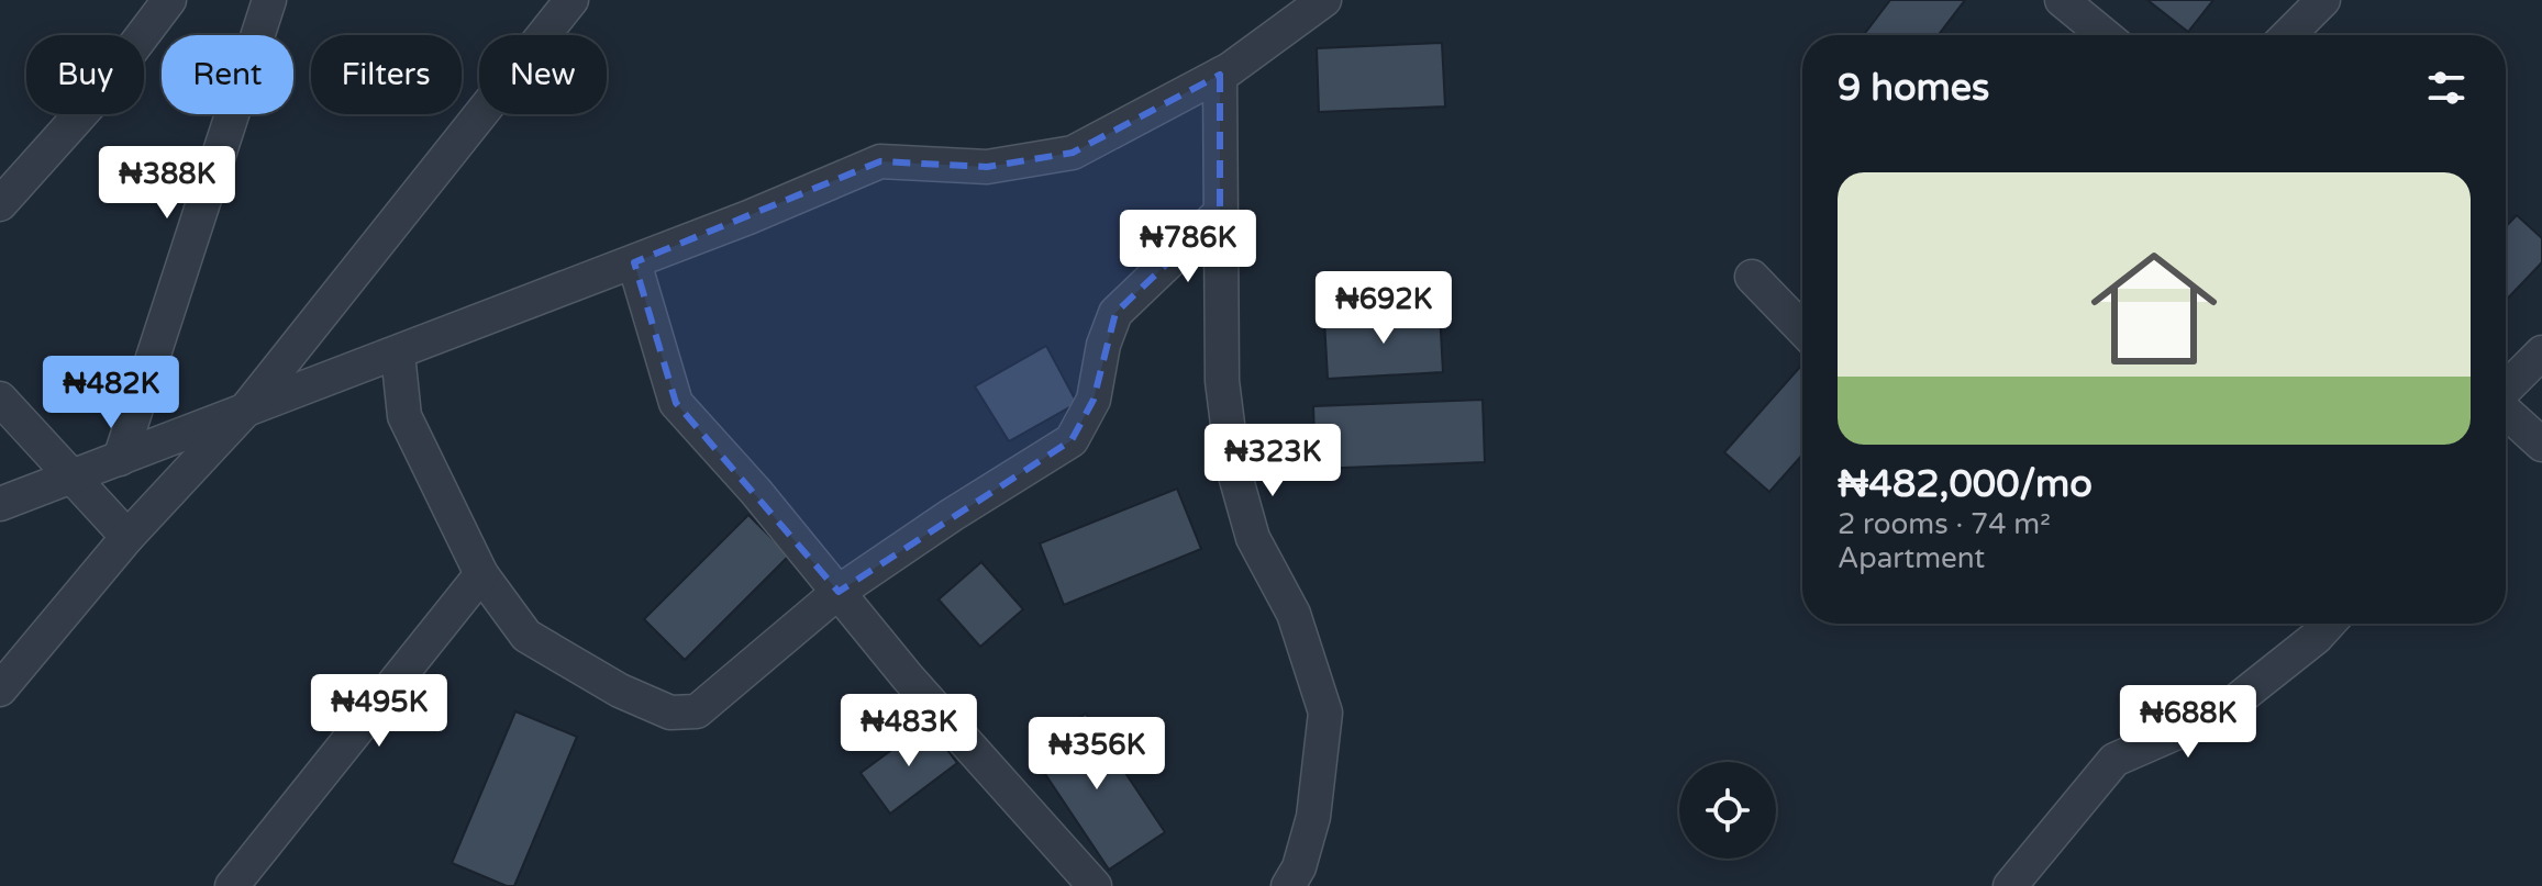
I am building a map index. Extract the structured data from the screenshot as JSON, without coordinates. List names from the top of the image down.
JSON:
{
  "page": {
    "chip": [
      "Buy",
      "Rent",
      "Filters",
      "New"
    ],
    "heading": "9 homes",
    "list": [
      {
        "name": "₦482,000/mo",
        "note": "2 rooms · 74 m² · Apartment"
      }
    ],
    "price": [
      "₦388K",
      "₦786K",
      "₦692K",
      "₦482K",
      "₦323K",
      "₦495K",
      "₦688K",
      "₦483K",
      "₦356K"
    ]
  }
}
